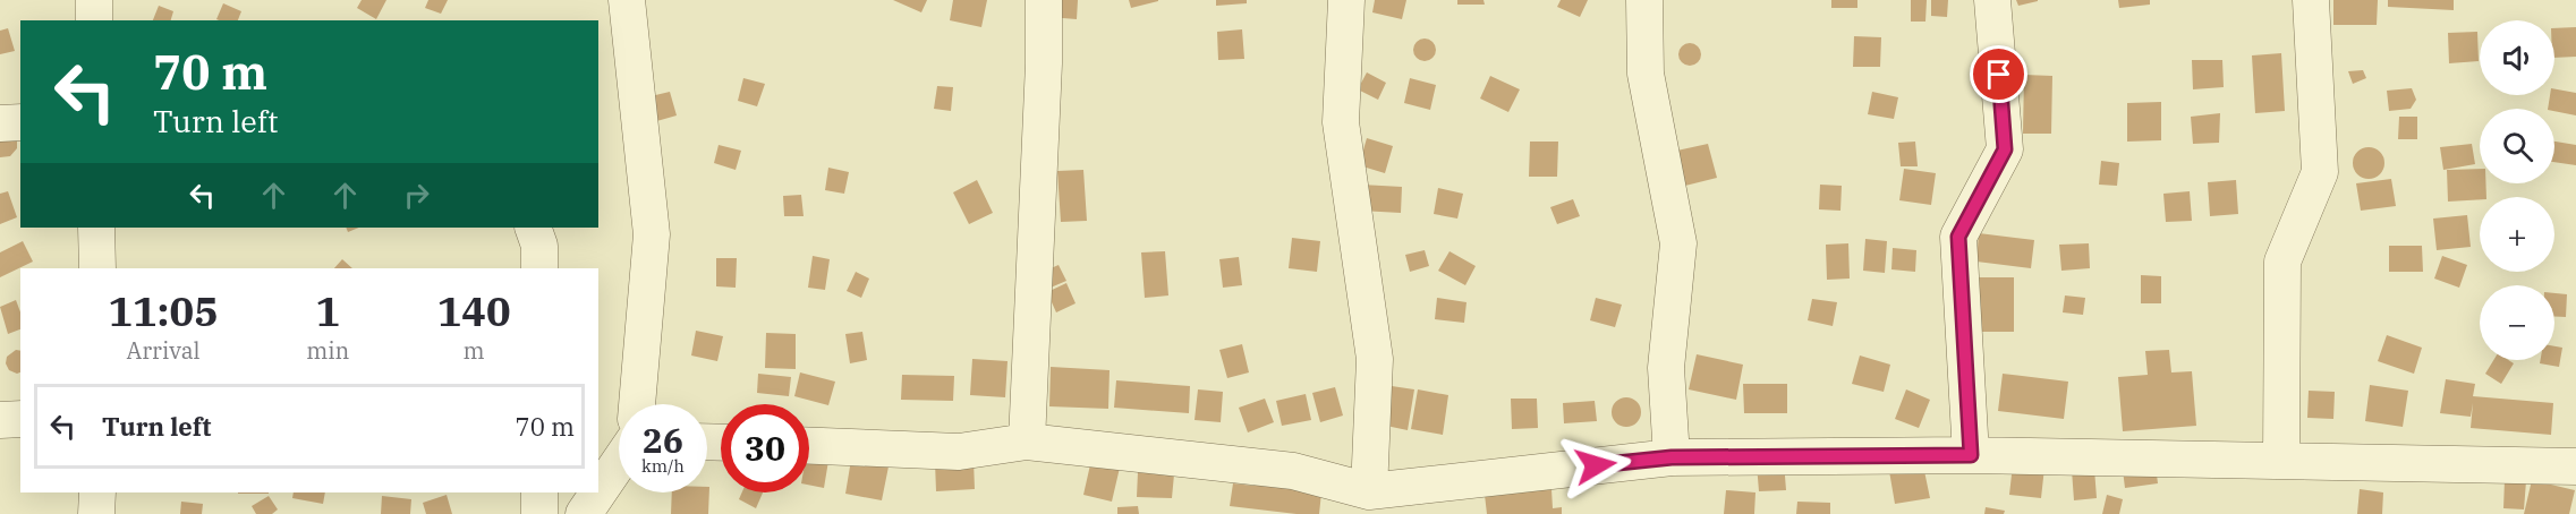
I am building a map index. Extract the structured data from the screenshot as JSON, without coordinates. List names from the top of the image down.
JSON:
{
  "page": {
    "map_buttons": ["+", "−"],
    "turn": ["70 m", "Turn left"],
    "eta": [
      "11:05",
      "Arrival",
      "1",
      "min",
      "140",
      "m"
    ],
    "list": [
      {
        "name": "Turn left",
        "value": "70 m"
      }
    ],
    "speed": "26 km/h",
    "limit": "30"
  }
}
